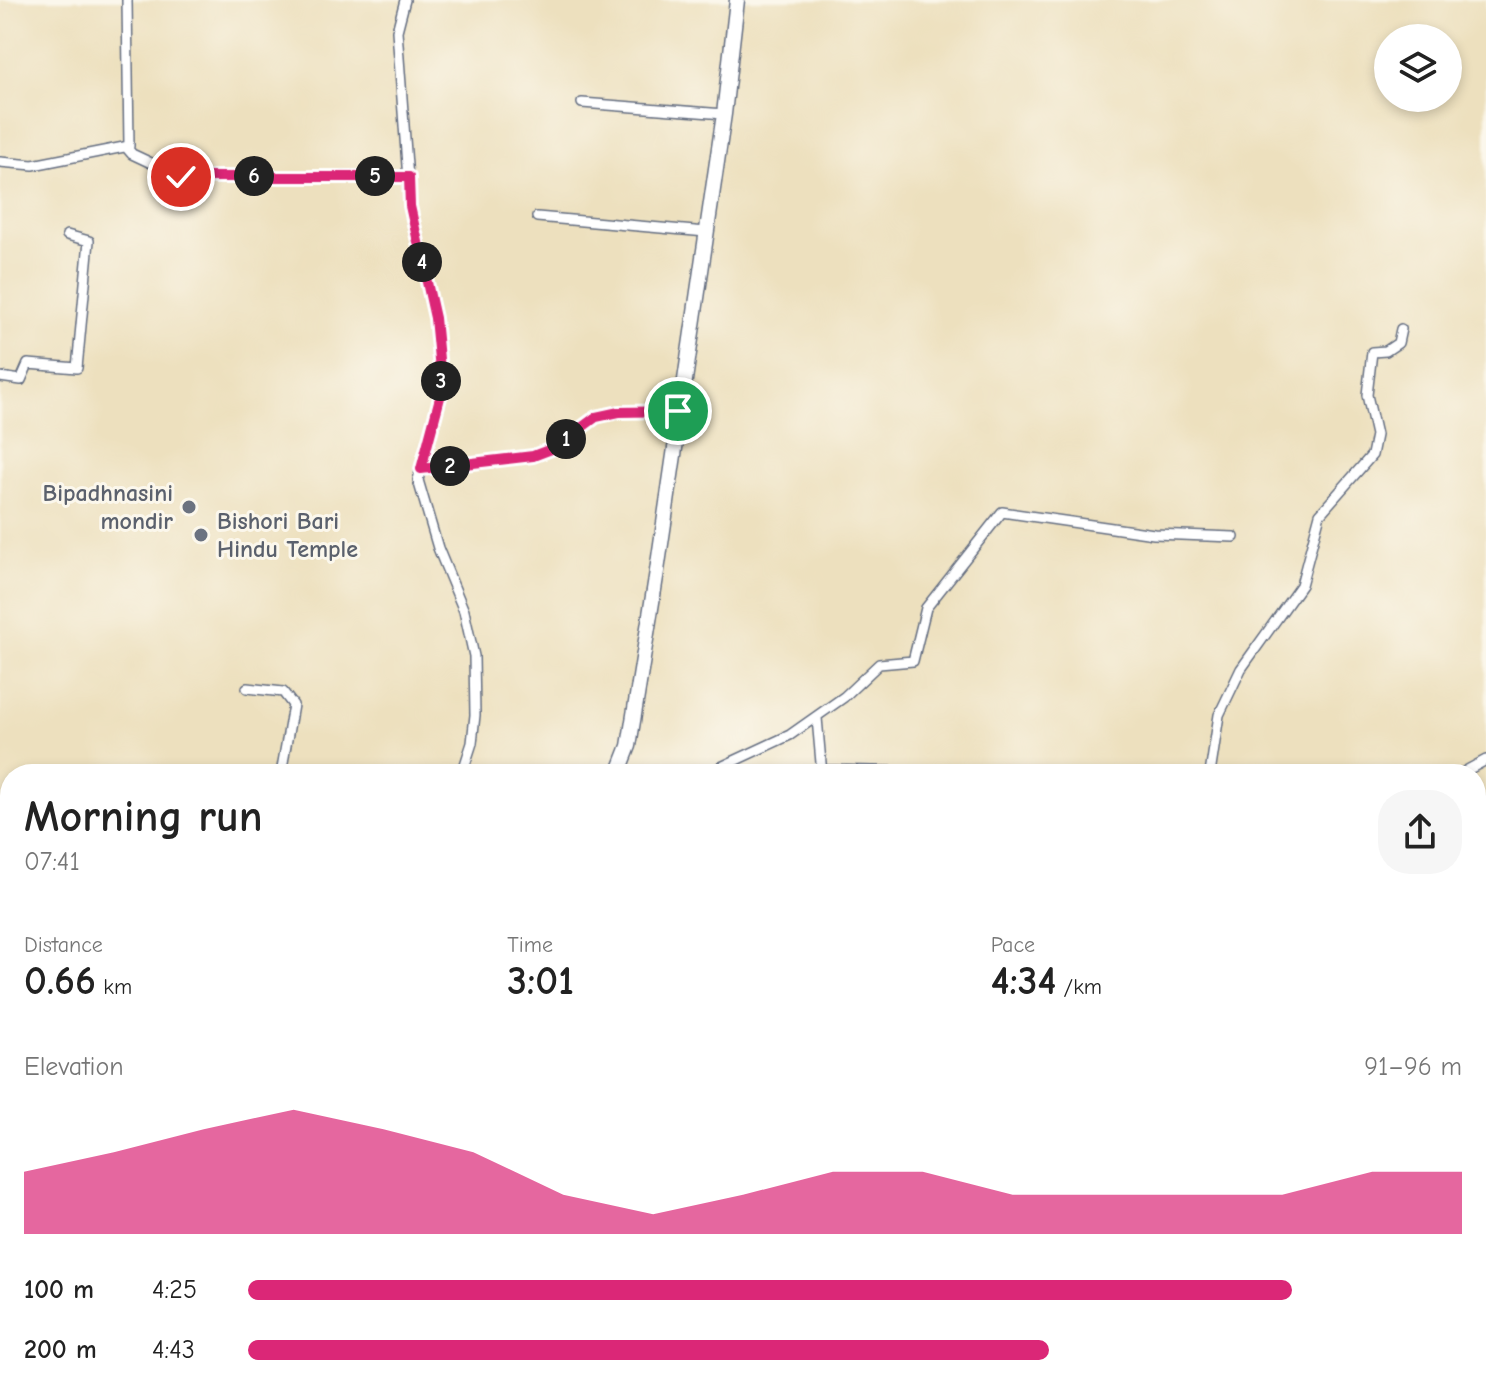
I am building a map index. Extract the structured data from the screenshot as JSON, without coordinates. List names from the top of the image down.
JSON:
{
  "places": ["Bipadhnasini mondir", "Bishori Bari Hindu Temple"],
  "page": {
    "pins": [
      "5",
      "6",
      "4",
      "3",
      "1",
      "2"
    ],
    "heading": ["Morning run", "07:41"],
    "stats": [
      ["Distance", "0.66 km"],
      ["Time", "3:01"],
      ["Pace", "4:34 /km"]
    ],
    "chart": ["Elevation", "91–96 m"],
    "list": [
      {
        "name": "100 m",
        "note": "4:25"
      },
      {
        "name": "200 m",
        "note": "4:43"
      }
    ]
  }
}
